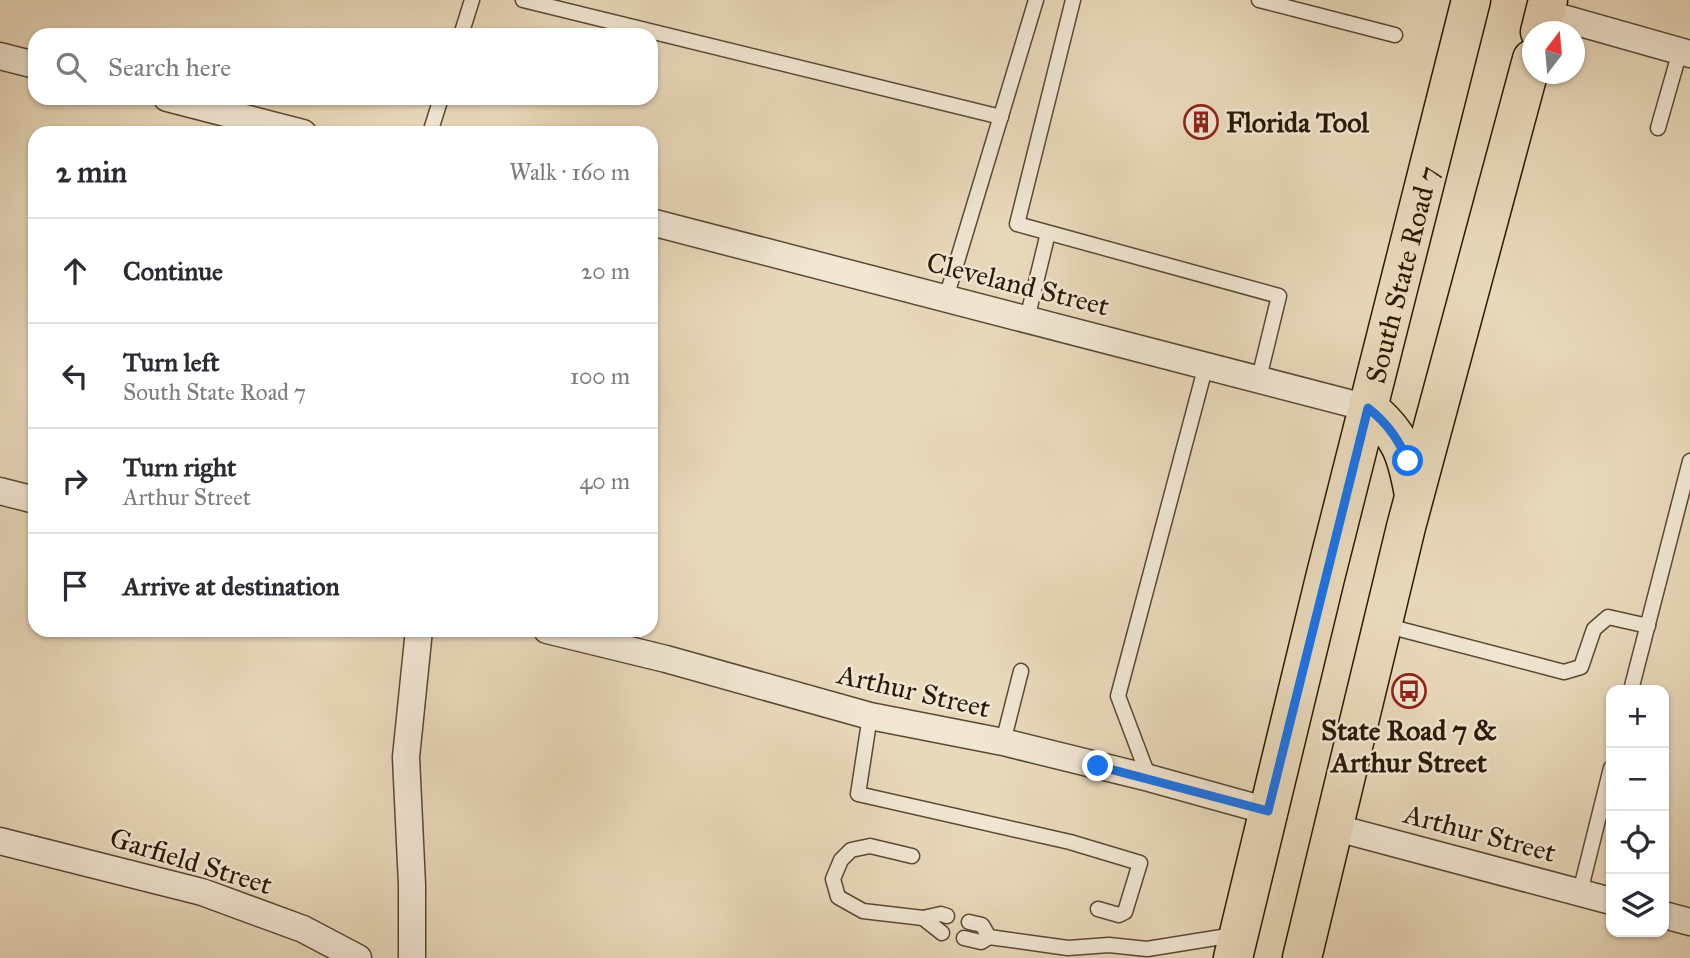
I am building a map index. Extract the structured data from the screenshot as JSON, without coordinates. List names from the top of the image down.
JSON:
{
  "streets": {
    "main road": ["South State Road 7"],
    "street": ["Cleveland Street", "Arthur Street", "Garfield Street"]
  },
  "crossings": [
    ["South State Road 7", "Cleveland Street"],
    ["South State Road 7", "Arthur Street"]
  ],
  "places": {
    "building": ["Florida Tool"],
    "bus stop": ["State Road 7 & Arthur Street"]
  },
  "north": "top",
  "page": {
    "search": "Search here",
    "heading": ["2 min", "Walk · 160 m"],
    "list": [
      ["Continue", "20 m"],
      ["Turn left", "South State Road 7", "100 m"],
      ["Turn right", "Arthur Street", "40 m"],
      "Arrive at destination"
    ],
    "map_buttons": ["+", "−"]
  }
}
